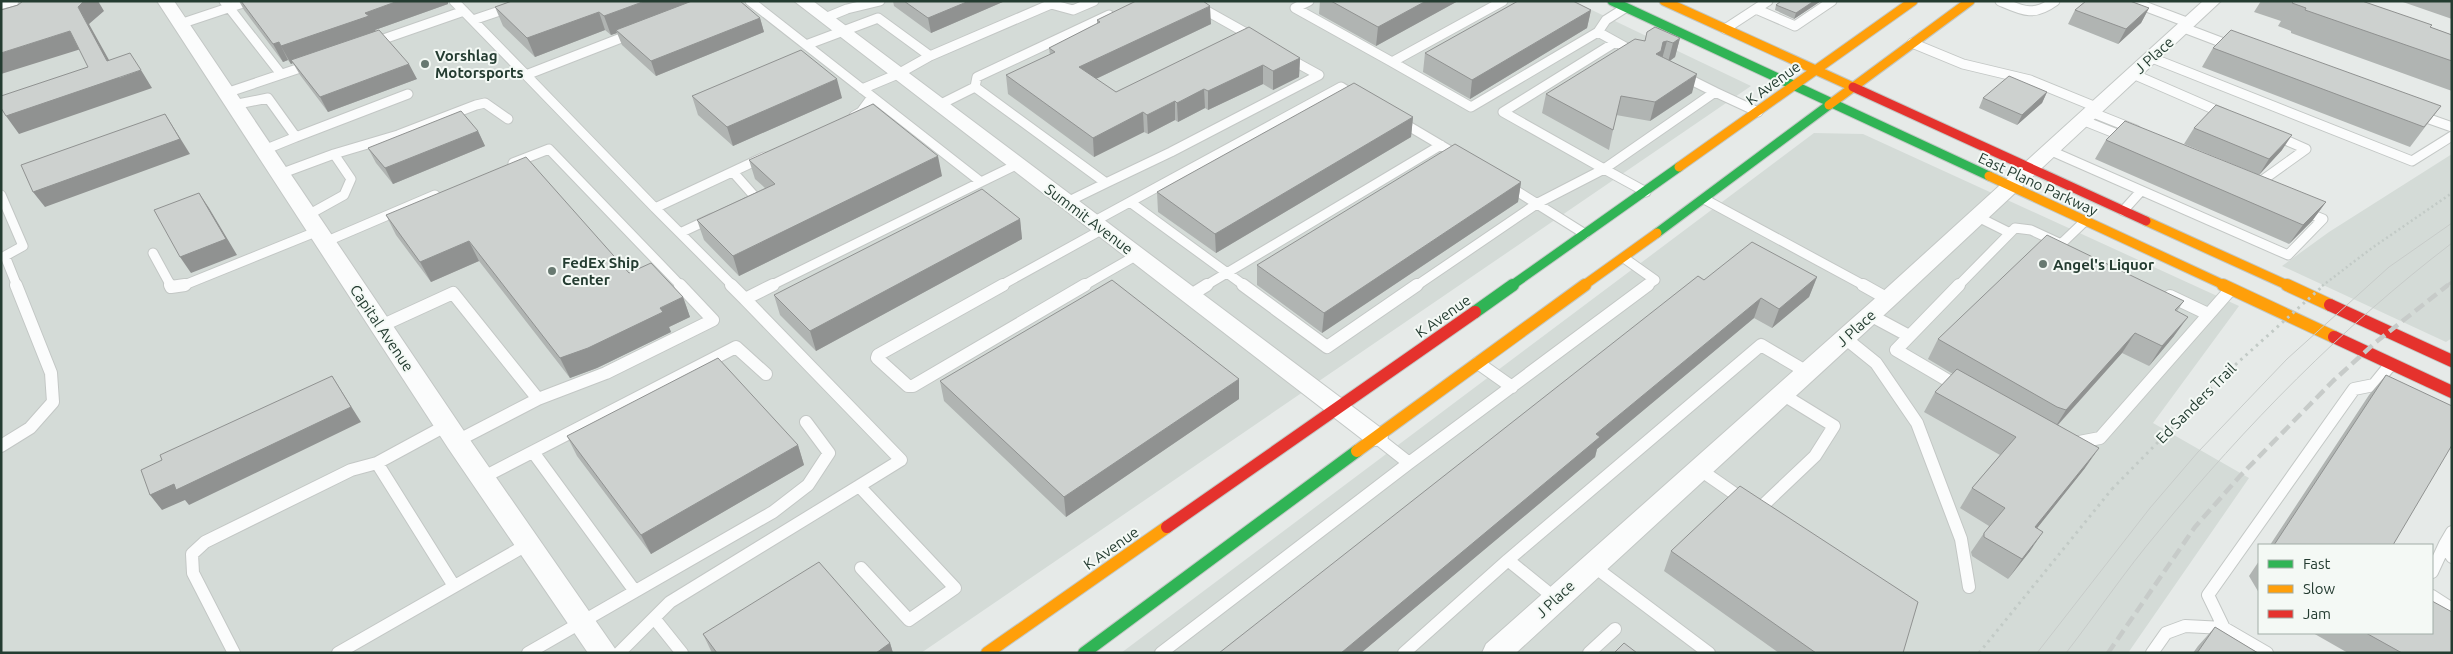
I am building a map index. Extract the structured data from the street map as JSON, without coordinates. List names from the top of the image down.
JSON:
{
  "streets": {
    "main road": ["K Avenue", "East Plano Parkway"],
    "street": ["J Place", "Summit Avenue", "Capital Avenue"],
    "path": ["Ed Sanders Trail"]
  },
  "crossings": [
    ["J Place", "East Plano Parkway"],
    ["K Avenue", "East Plano Parkway"],
    ["K Avenue", "Summit Avenue"]
  ],
  "places": ["Vorshlag Motorsports", "Angel's Liquor", "FedEx Ship Center"],
  "legend": ["Fast", "Slow", "Jam"]
}
